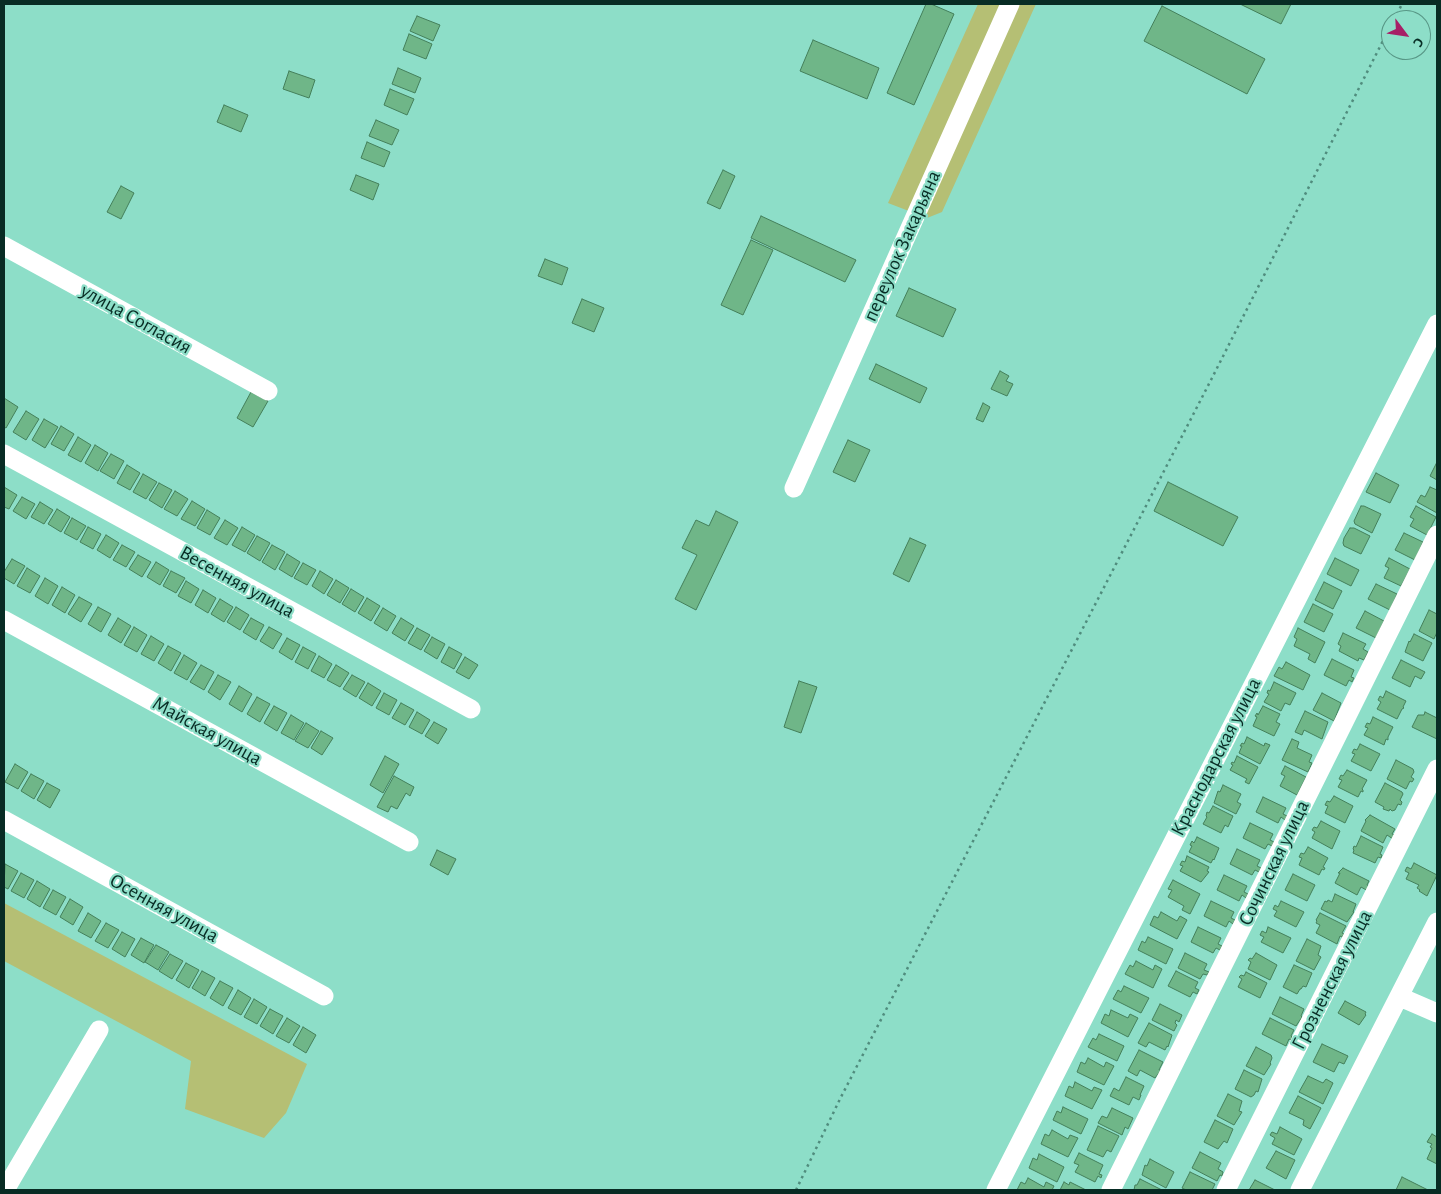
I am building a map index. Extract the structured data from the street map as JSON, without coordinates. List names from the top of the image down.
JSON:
{
  "streets": {
    "street": [
      "переулок Закарьяна",
      "улица Согласия",
      "Весенняя улица",
      "Майская улица",
      "Краснодарская улица",
      "Сочинская улица",
      "Осенняя улица",
      "Грозненская улица"
    ]
  },
  "north": "bottom right"
}
